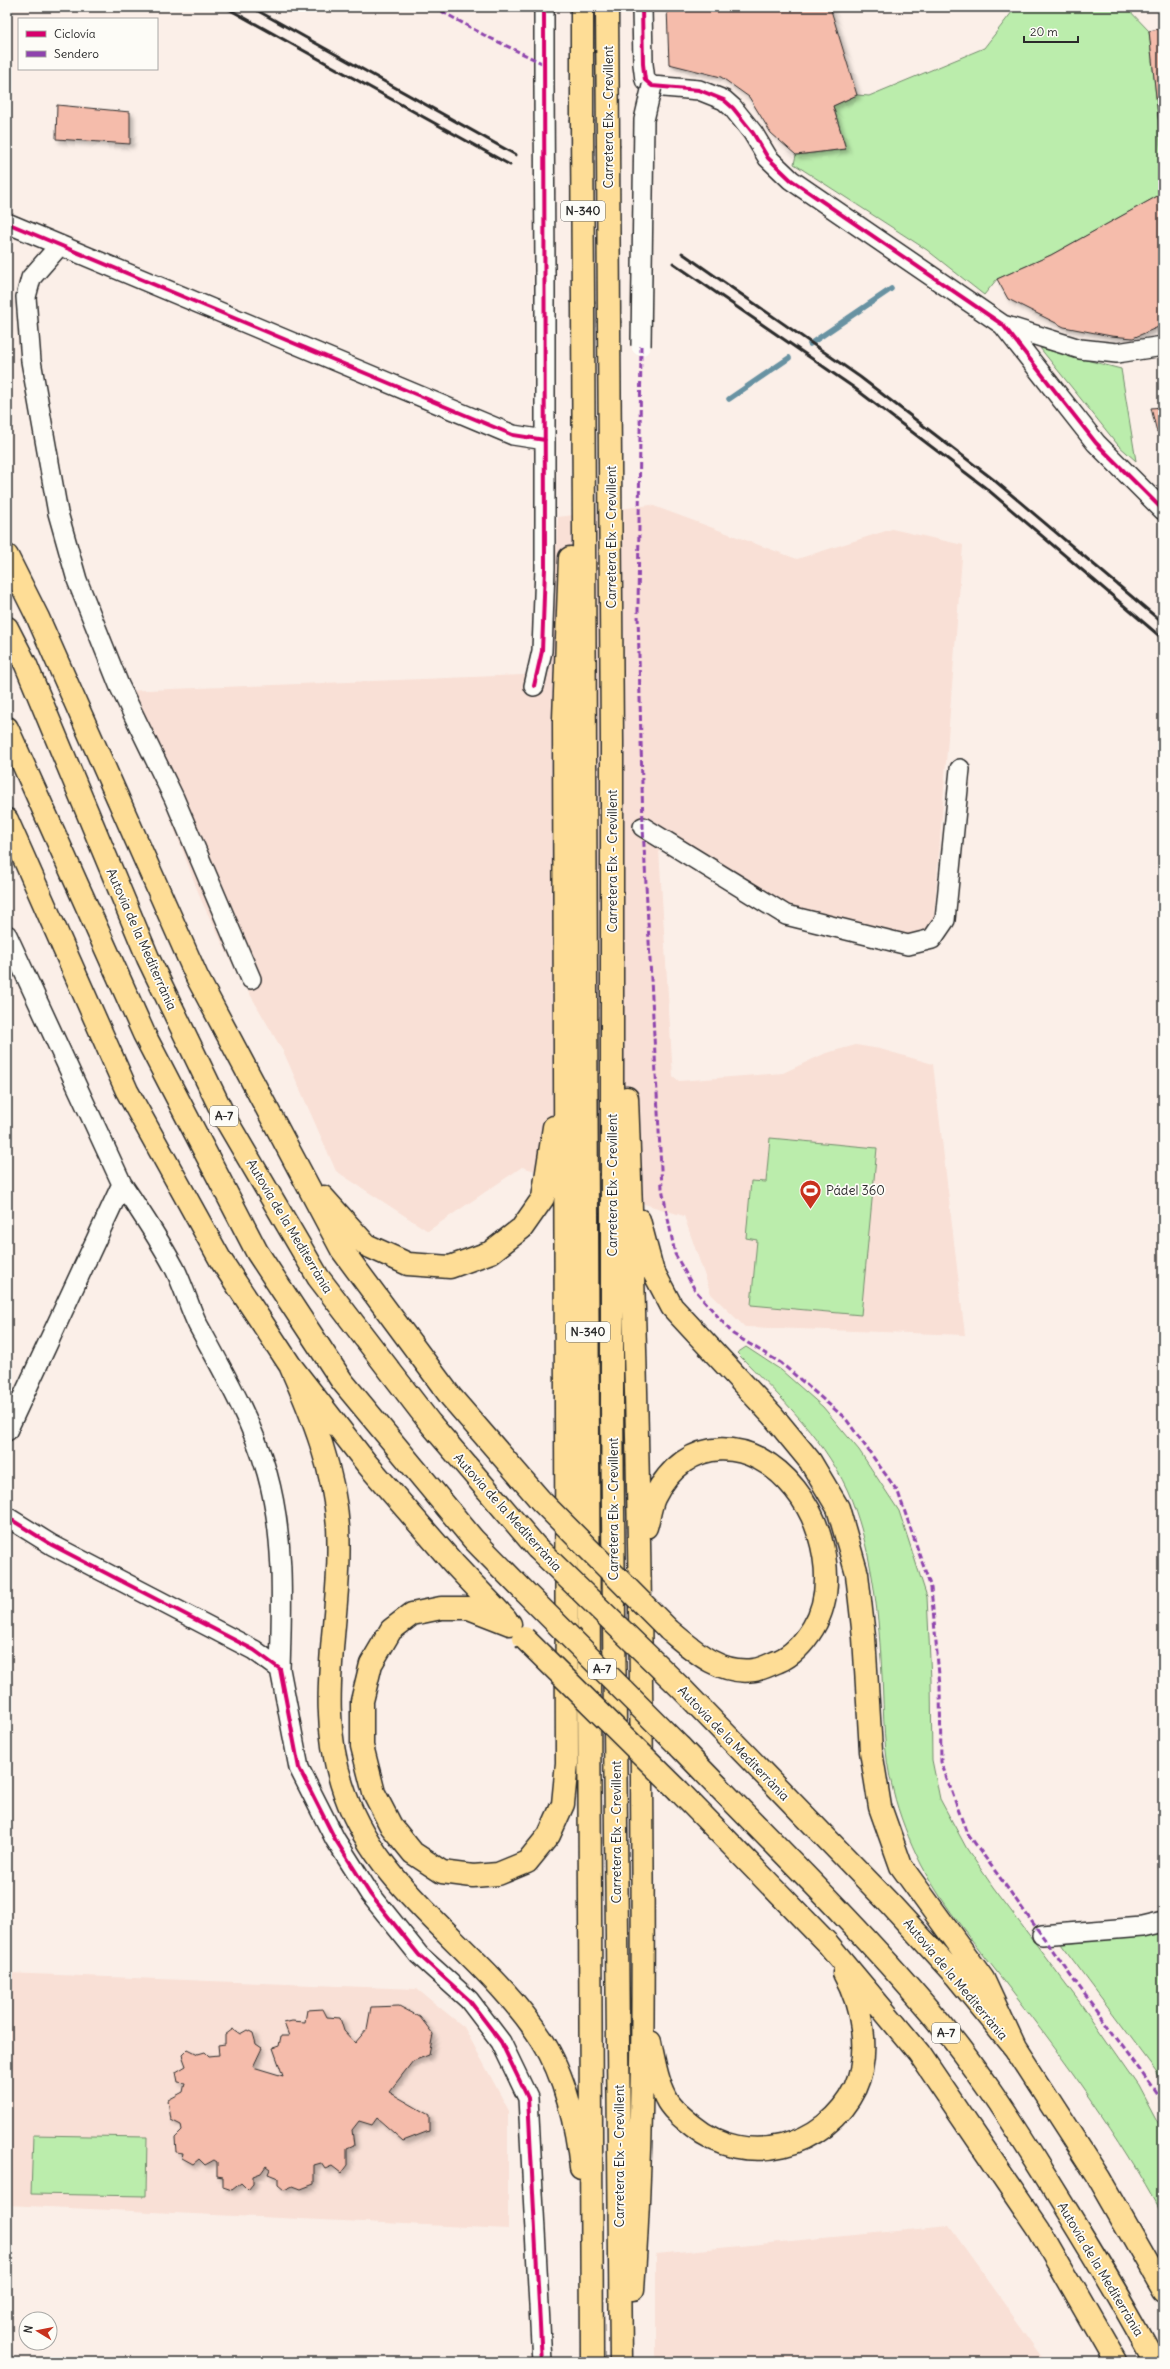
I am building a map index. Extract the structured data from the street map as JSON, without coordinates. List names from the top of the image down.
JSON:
{
  "streets": {
    "highway": [
      "Carretera Elx - Crevillent",
      "N-340",
      "Autovia de la Mediterrània",
      "A-7"
    ]
  },
  "places": {
    "sports": ["Pádel 360"]
  },
  "legend": ["Ciclovía", "Sendero"],
  "scale_bar": "20 m",
  "north": "left"
}
